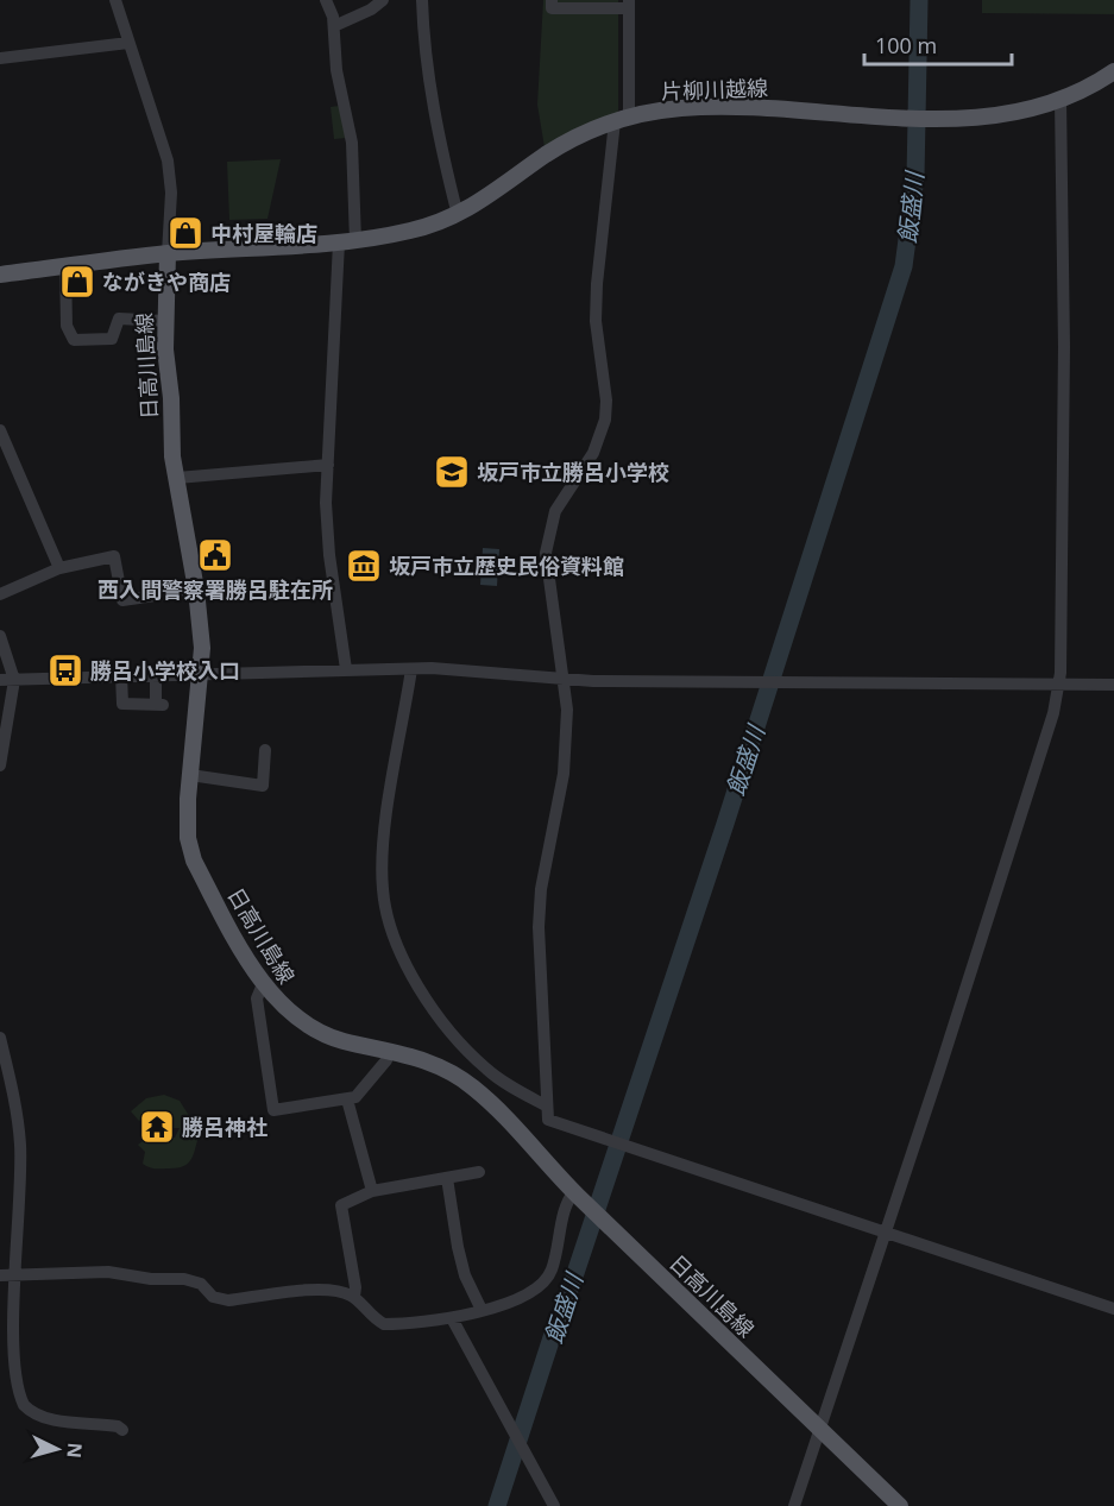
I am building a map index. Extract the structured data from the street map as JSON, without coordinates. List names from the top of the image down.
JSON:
{
  "streets": {
    "main road": ["片柳川越線", "日高川島線"]
  },
  "crossings": [
    ["片柳川越線", "日高川島線"]
  ],
  "water": ["飯盛川"],
  "places": {
    "shop": ["中村屋輪店", "ながきや商店"],
    "school or university": ["坂戸市立勝呂小学校"],
    "public building": ["西入間警察署勝呂駐在所"],
    "museum": ["坂戸市立歴史民俗資料館"],
    "bus stop": ["勝呂小学校入口"],
    "temple": ["勝呂神社"]
  },
  "scale_bar": "100 m",
  "north": "right"
}
